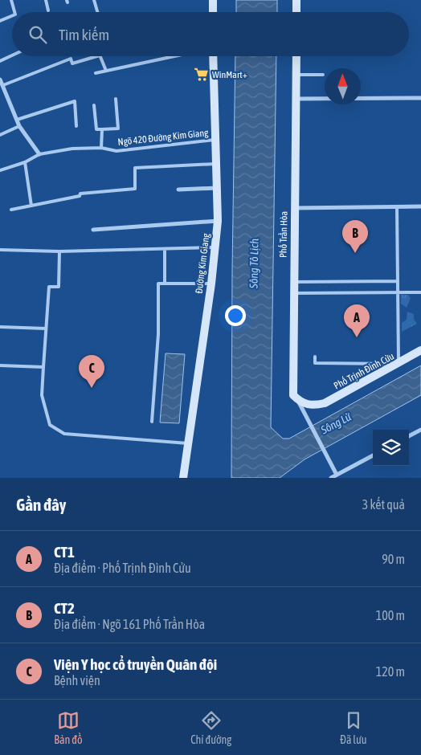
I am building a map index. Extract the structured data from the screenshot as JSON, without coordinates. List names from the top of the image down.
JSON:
{
  "streets": {
    "main road": ["Phố Trần Hòa", "Đường Kim Giang", "Phố Trịnh Đình Cửu"],
    "lane": ["Ngõ 420 Đường Kim Giang"]
  },
  "crossings": [
    ["Ngõ 420 Đường Kim Giang", "Đường Kim Giang"],
    ["Phố Trần Hòa", "Phố Trịnh Đình Cửu"]
  ],
  "water": ["Sông Tô Lịch", "Sông Lừ"],
  "places": {
    "supermarket": ["WinMart+"]
  },
  "north": "top",
  "page": {
    "search": "Tìm kiếm",
    "pins": ["B", "A", "C"],
    "heading": ["Gần đây", "3 kết quả"],
    "list": [
      {
        "mark": "A",
        "name": "CT1",
        "note": "Địa điểm · Phố Trịnh Đình Cửu",
        "value": "90 m"
      },
      {
        "mark": "B",
        "name": "CT2",
        "note": "Địa điểm · Ngõ 161 Phố Trần Hòa",
        "value": "100 m"
      },
      {
        "mark": "C",
        "name": "Viện Y học cổ truyền Quân đội",
        "note": "Bệnh viện",
        "value": "120 m"
      }
    ],
    "nav": ["Bản đồ", "Chỉ đường", "Đã lưu"]
  }
}
